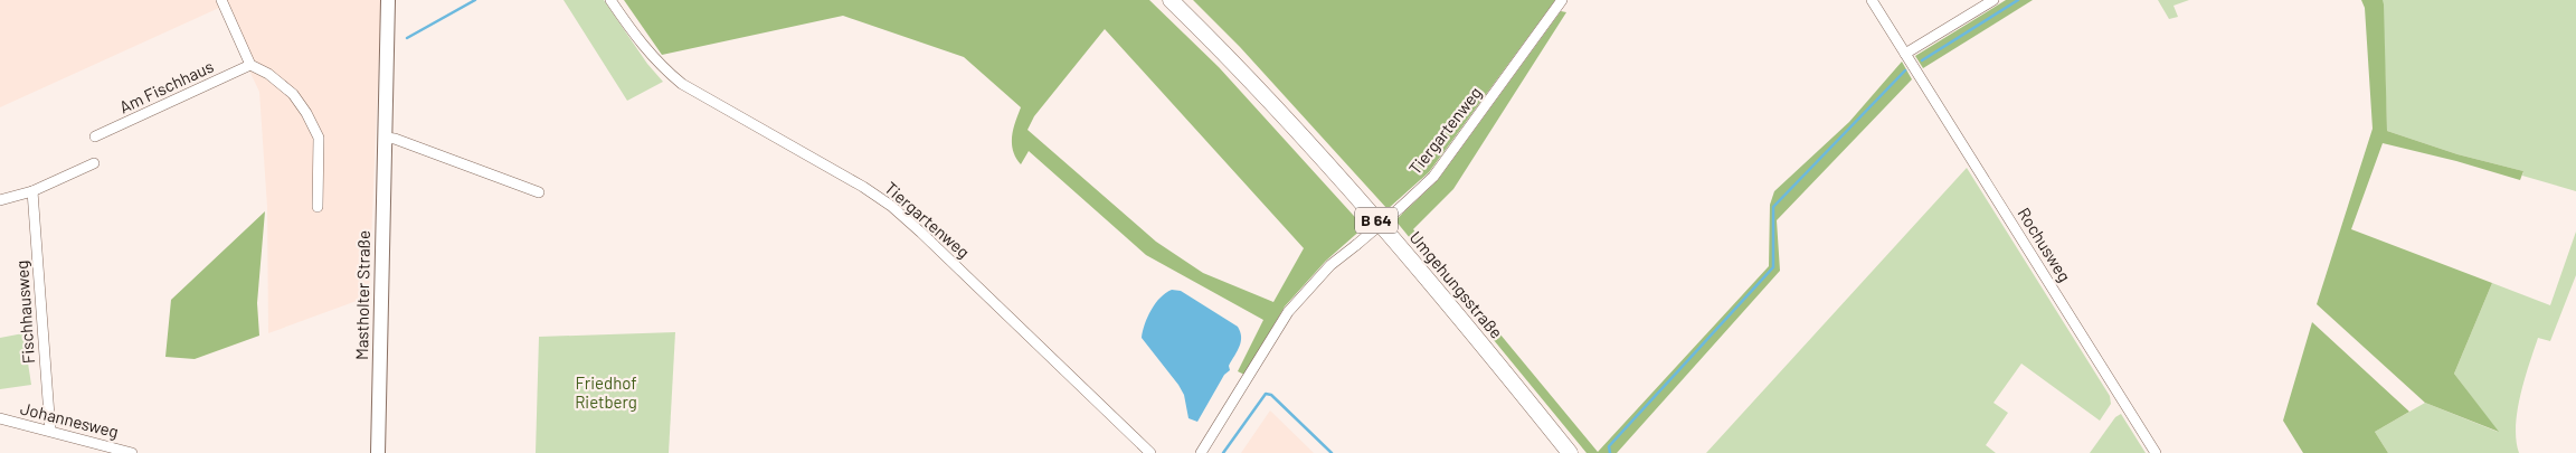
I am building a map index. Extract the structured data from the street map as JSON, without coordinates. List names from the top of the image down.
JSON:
{
  "streets": {
    "main road": ["B 64", "Umgehungsstraße"],
    "street": [
      "Am Fischhaus",
      "Tiergartenweg",
      "Rochusweg",
      "Mastholter Straße",
      "Fischhausweg",
      "Johannesweg"
    ]
  },
  "crossings": [
    ["Fischhausweg", "Johannesweg"]
  ],
  "parks": ["Friedhof Rietberg"]
}
